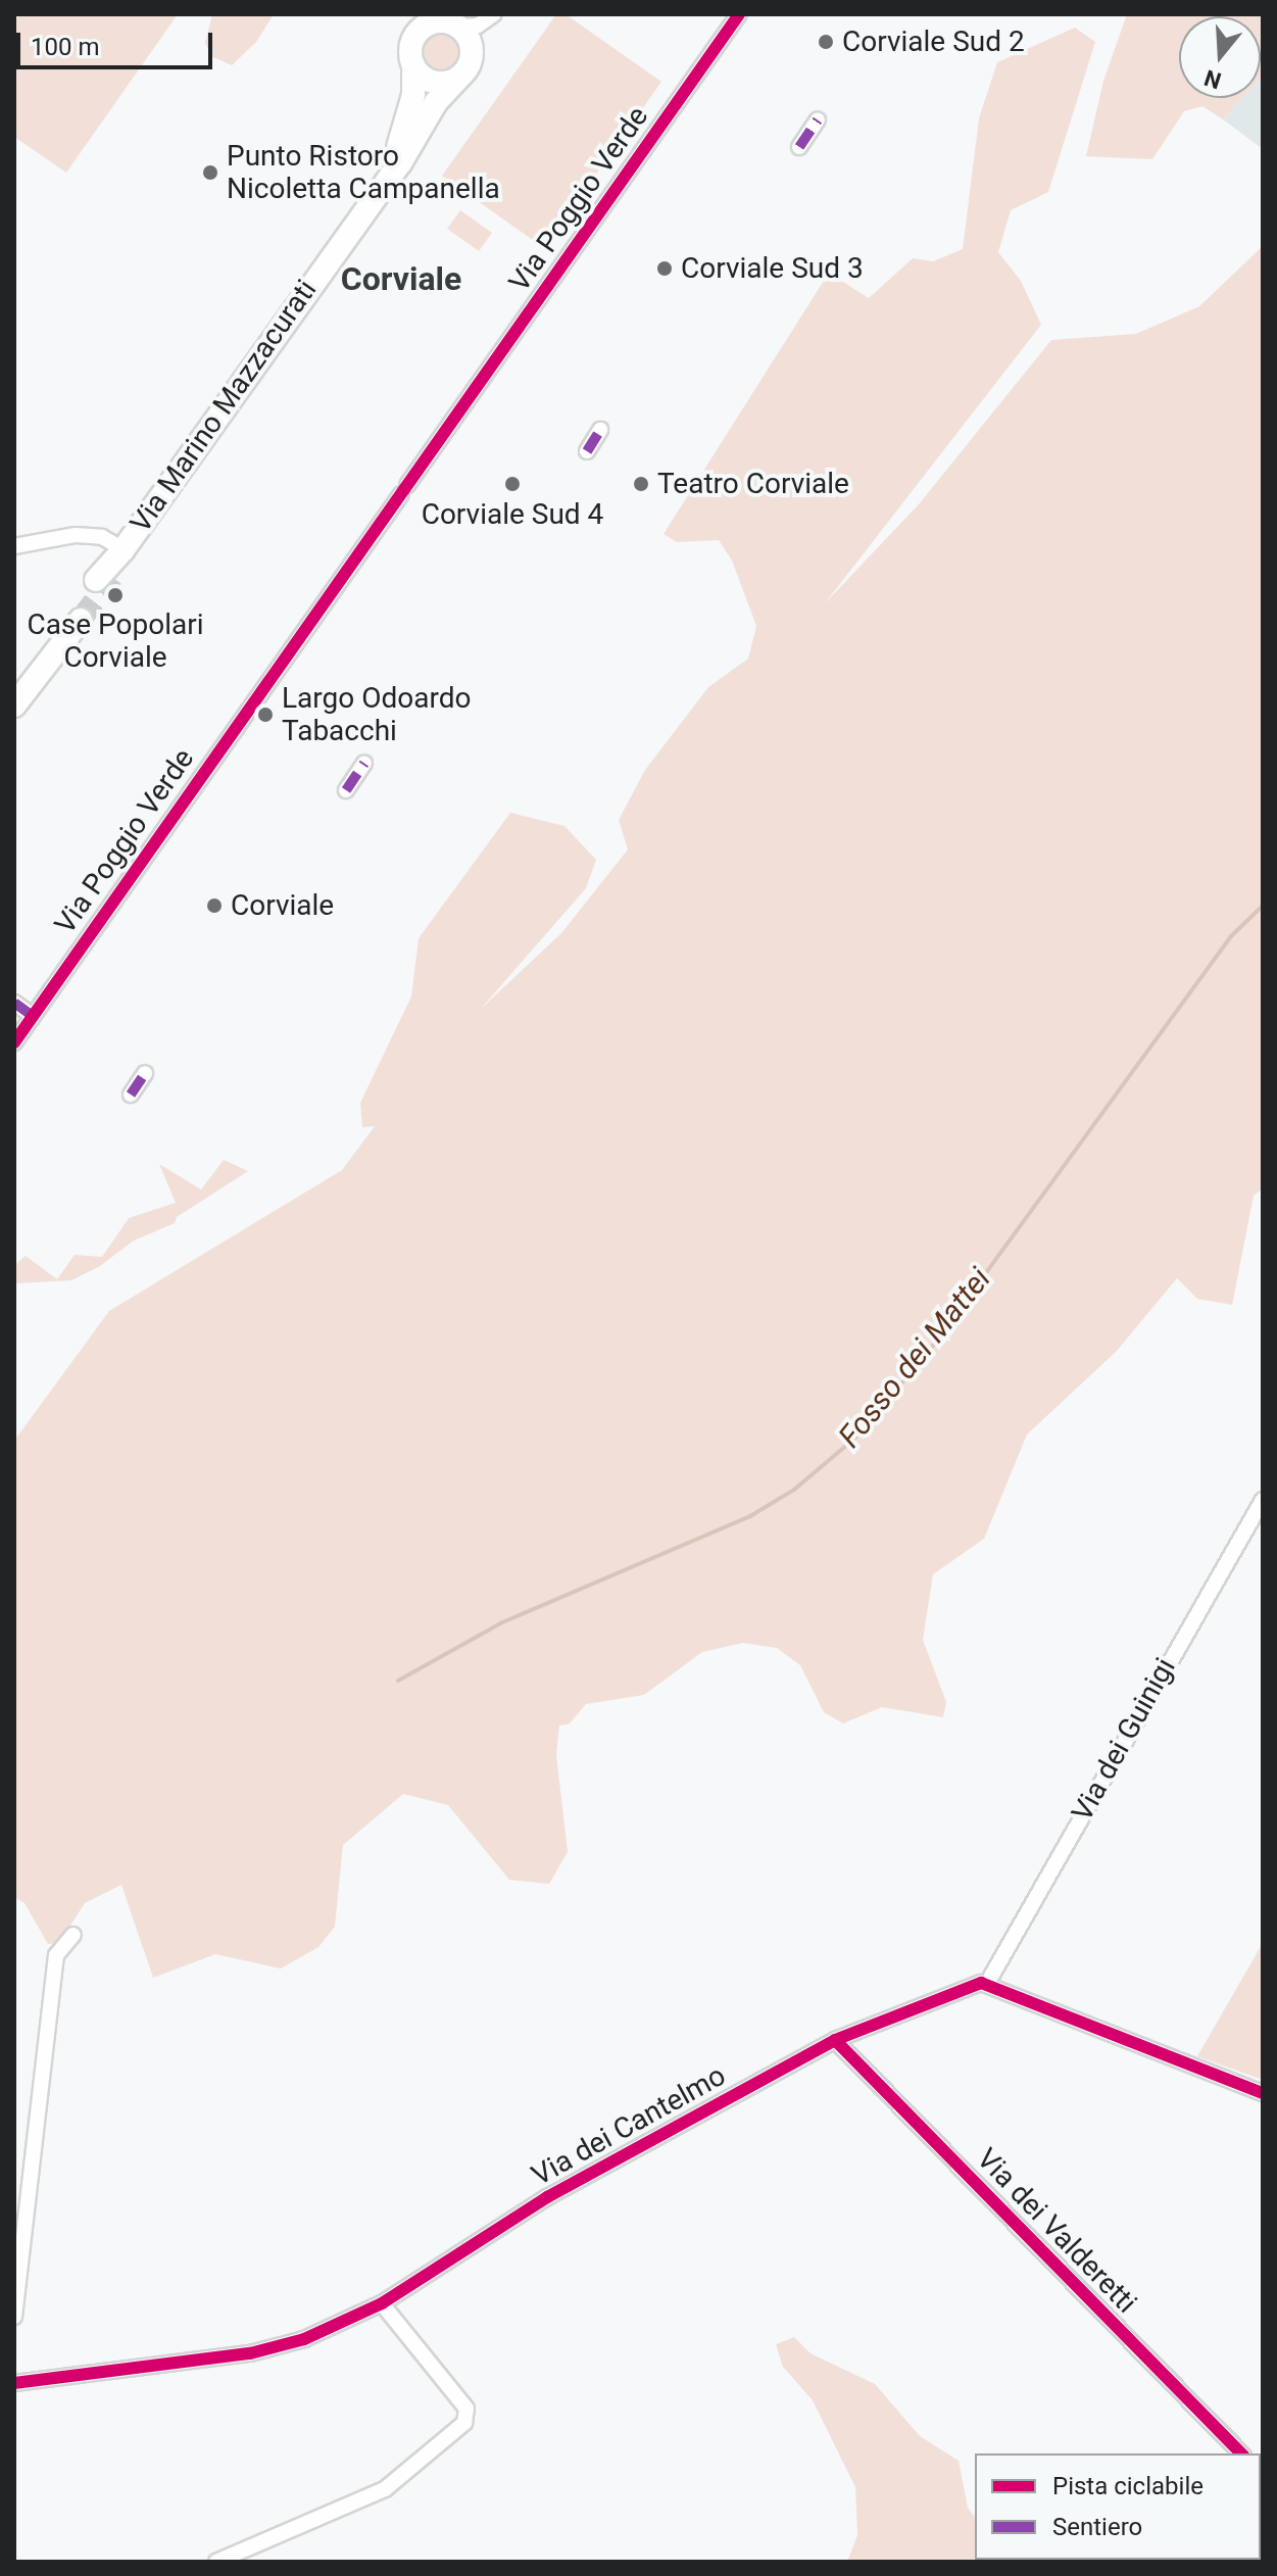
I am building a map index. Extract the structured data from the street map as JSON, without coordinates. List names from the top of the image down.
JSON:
{
  "streets": {
    "street": [
      "Via Poggio Verde",
      "Via Marino Mazzacurati",
      "Via dei Guinigi",
      "Via dei Cantelmo",
      "Via dei Valderetti"
    ]
  },
  "crossings": [
    ["Via dei Guinigi", "Via dei Cantelmo"],
    ["Via dei Cantelmo", "Via dei Valderetti"]
  ],
  "districts": ["Corviale"],
  "water": ["Fosso dei Mattei"],
  "places": [
    "Corviale Sud 2",
    "Punto Ristoro Nicoletta Campanella",
    "Corviale Sud 3",
    "Corviale Sud 4",
    "Teatro Corviale",
    "Case Popolari Corviale",
    "Largo Odoardo Tabacchi",
    "Corviale"
  ],
  "legend": ["Pista ciclabile", "Sentiero"],
  "scale_bar": "100 m",
  "north": "bottom"
}
